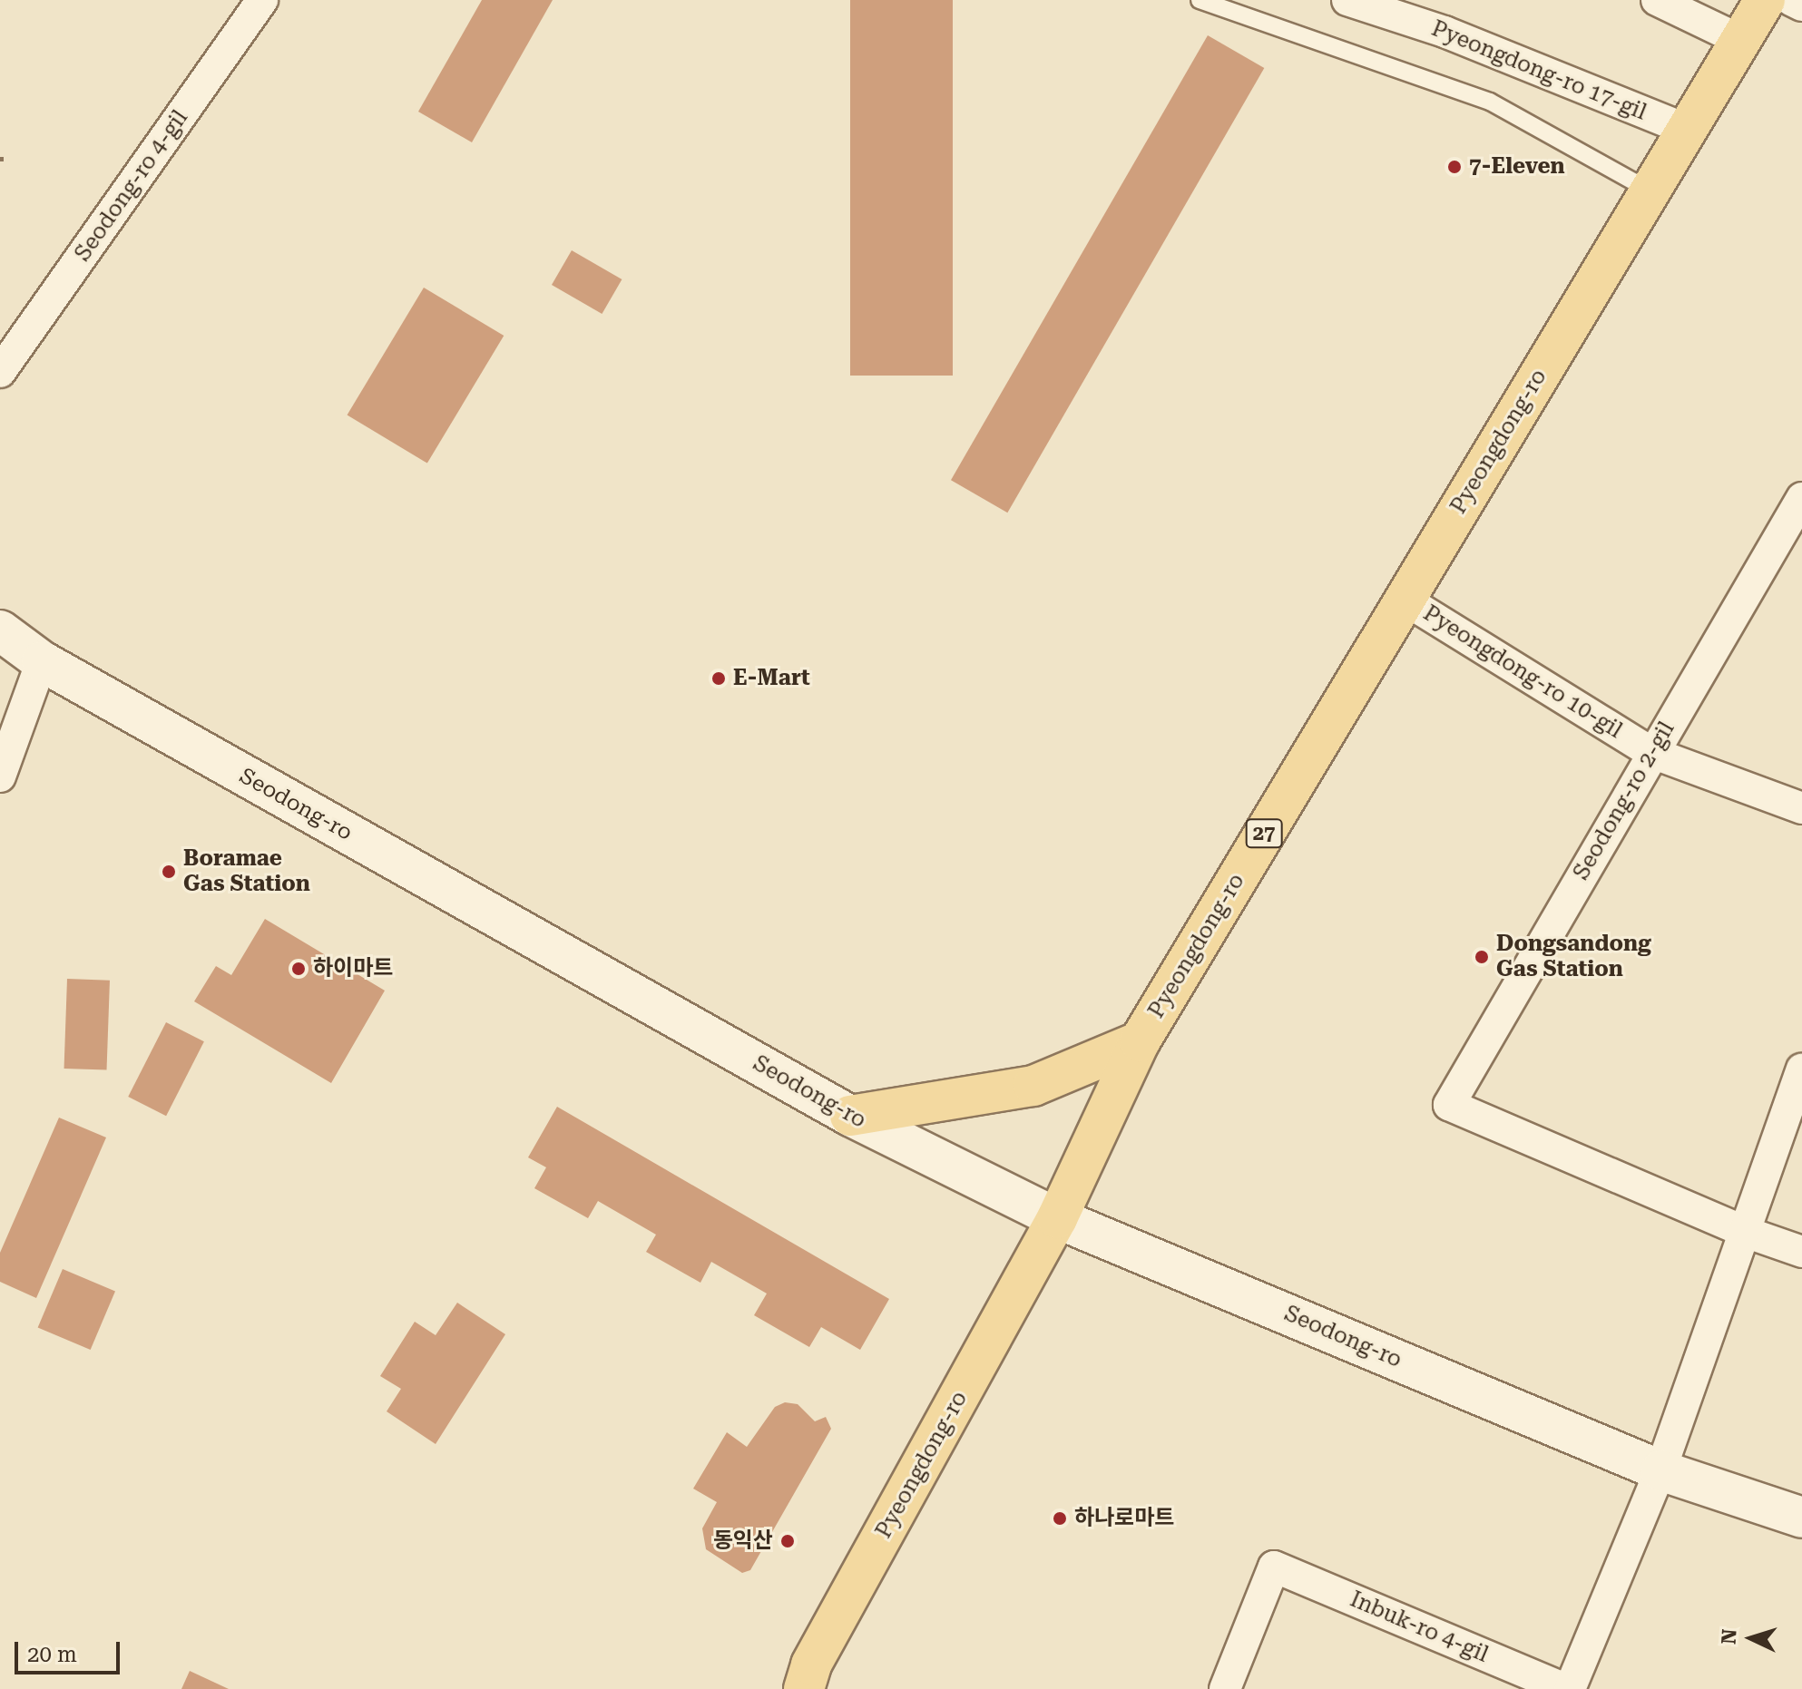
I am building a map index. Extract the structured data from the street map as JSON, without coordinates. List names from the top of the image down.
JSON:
{
  "streets": {
    "main road": ["Pyeongdong-ro", "27"],
    "street": [
      "Pyeongdong-ro 17-gil",
      "Seodong-ro 4-gil",
      "Pyeongdong-ro 10-gil",
      "Seodong-ro 2-gil",
      "Seodong-ro",
      "Inbuk-ro 4-gil"
    ]
  },
  "crossings": [
    ["Pyeongdong-ro 17-gil", "Pyeongdong-ro"],
    ["Pyeongdong-ro", "Pyeongdong-ro 10-gil"],
    ["Pyeongdong-ro", "Seodong-ro"],
    ["Pyeongdong-ro 10-gil", "Seodong-ro 2-gil"],
    ["Seodong-ro", "Inbuk-ro 4-gil"]
  ],
  "places": [
    "7-Eleven",
    "E-Mart",
    "Boramae Gas Station",
    "Dongsandong Gas Station",
    "하이마트",
    "하나로마트",
    "동익산"
  ],
  "scale_bar": "20 m",
  "north": "left"
}
